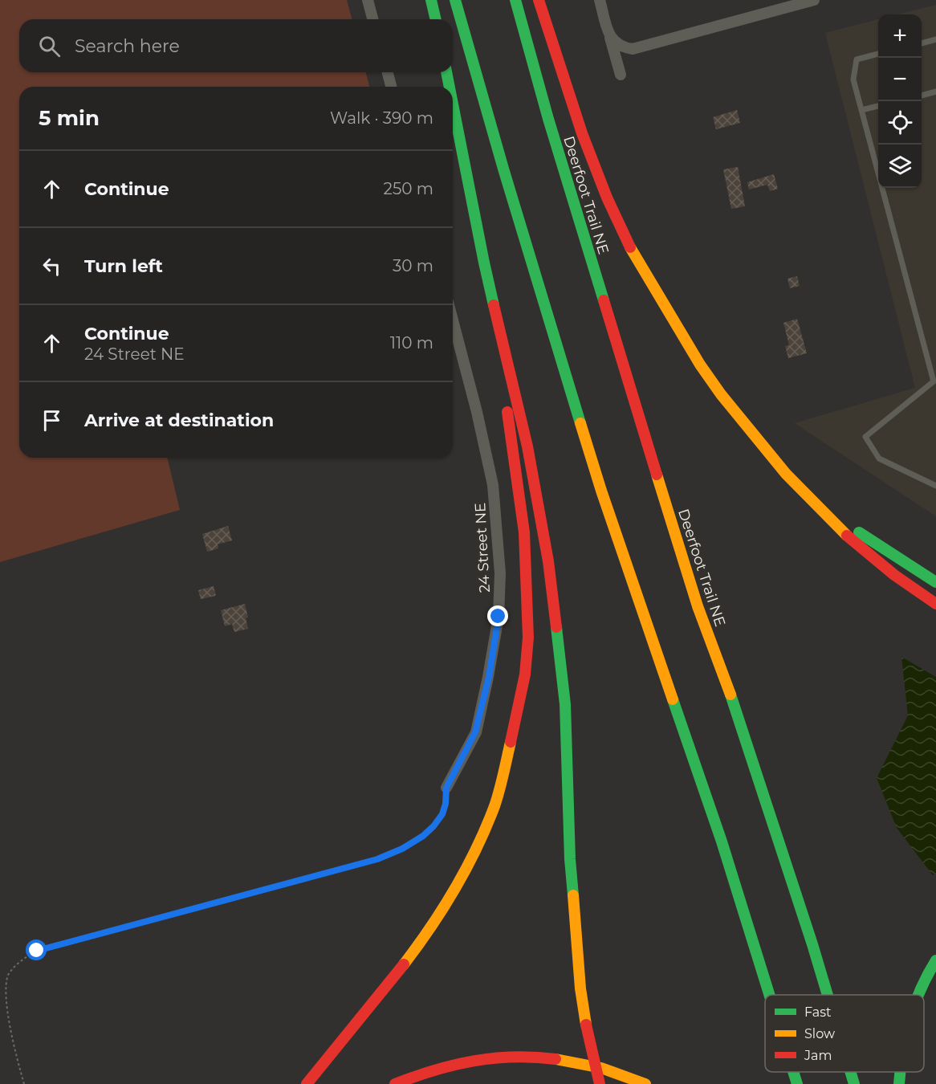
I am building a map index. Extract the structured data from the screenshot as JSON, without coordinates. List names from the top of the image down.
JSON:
{
  "streets": {
    "highway": ["Deerfoot Trail NE"],
    "street": ["24 Street NE"]
  },
  "legend": ["Fast", "Slow", "Jam"],
  "page": {
    "map_buttons": ["+", "−"],
    "search": "Search here",
    "heading": ["5 min", "Walk · 390 m"],
    "list": [
      ["Continue", "250 m"],
      ["Turn left", "30 m"],
      ["Continue", "24 Street NE", "110 m"],
      "Arrive at destination"
    ]
  }
}
